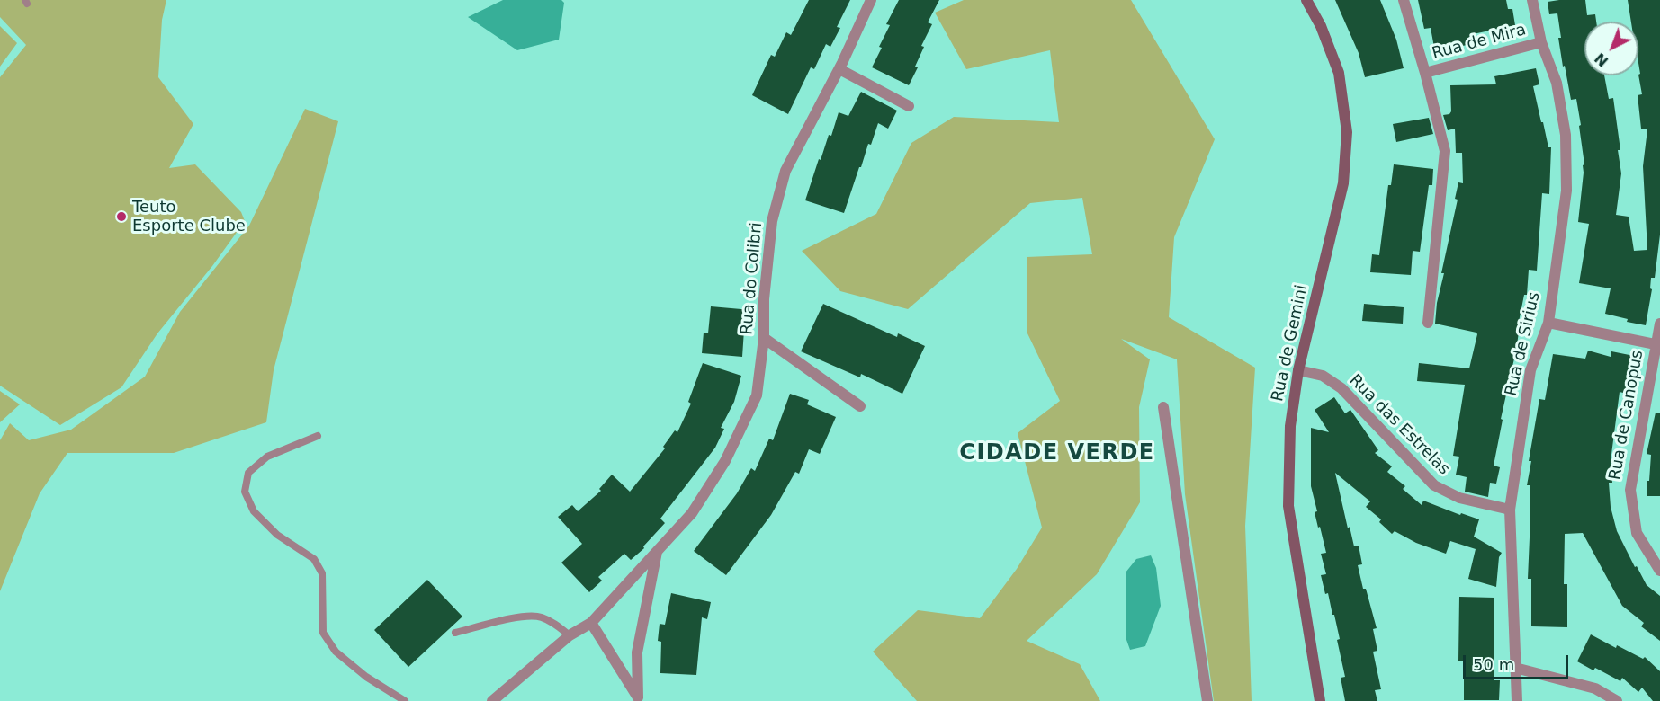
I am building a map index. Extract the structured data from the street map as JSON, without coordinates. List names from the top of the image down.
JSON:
{
  "streets": {
    "street": [
      "Rua de Mira",
      "Rua do Colibri",
      "Rua de Gemini",
      "Rua de Sirius",
      "Rua de Canopus",
      "Rua das Estrelas"
    ]
  },
  "crossings": [
    ["Rua de Mira", "Rua de Sirius"],
    ["Rua de Gemini", "Rua das Estrelas"],
    ["Rua de Sirius", "Rua das Estrelas"]
  ],
  "districts": ["CIDADE VERDE"],
  "places": ["Teuto Esporte Clube"],
  "scale_bar": "50 m",
  "north": "bottom left"
}
